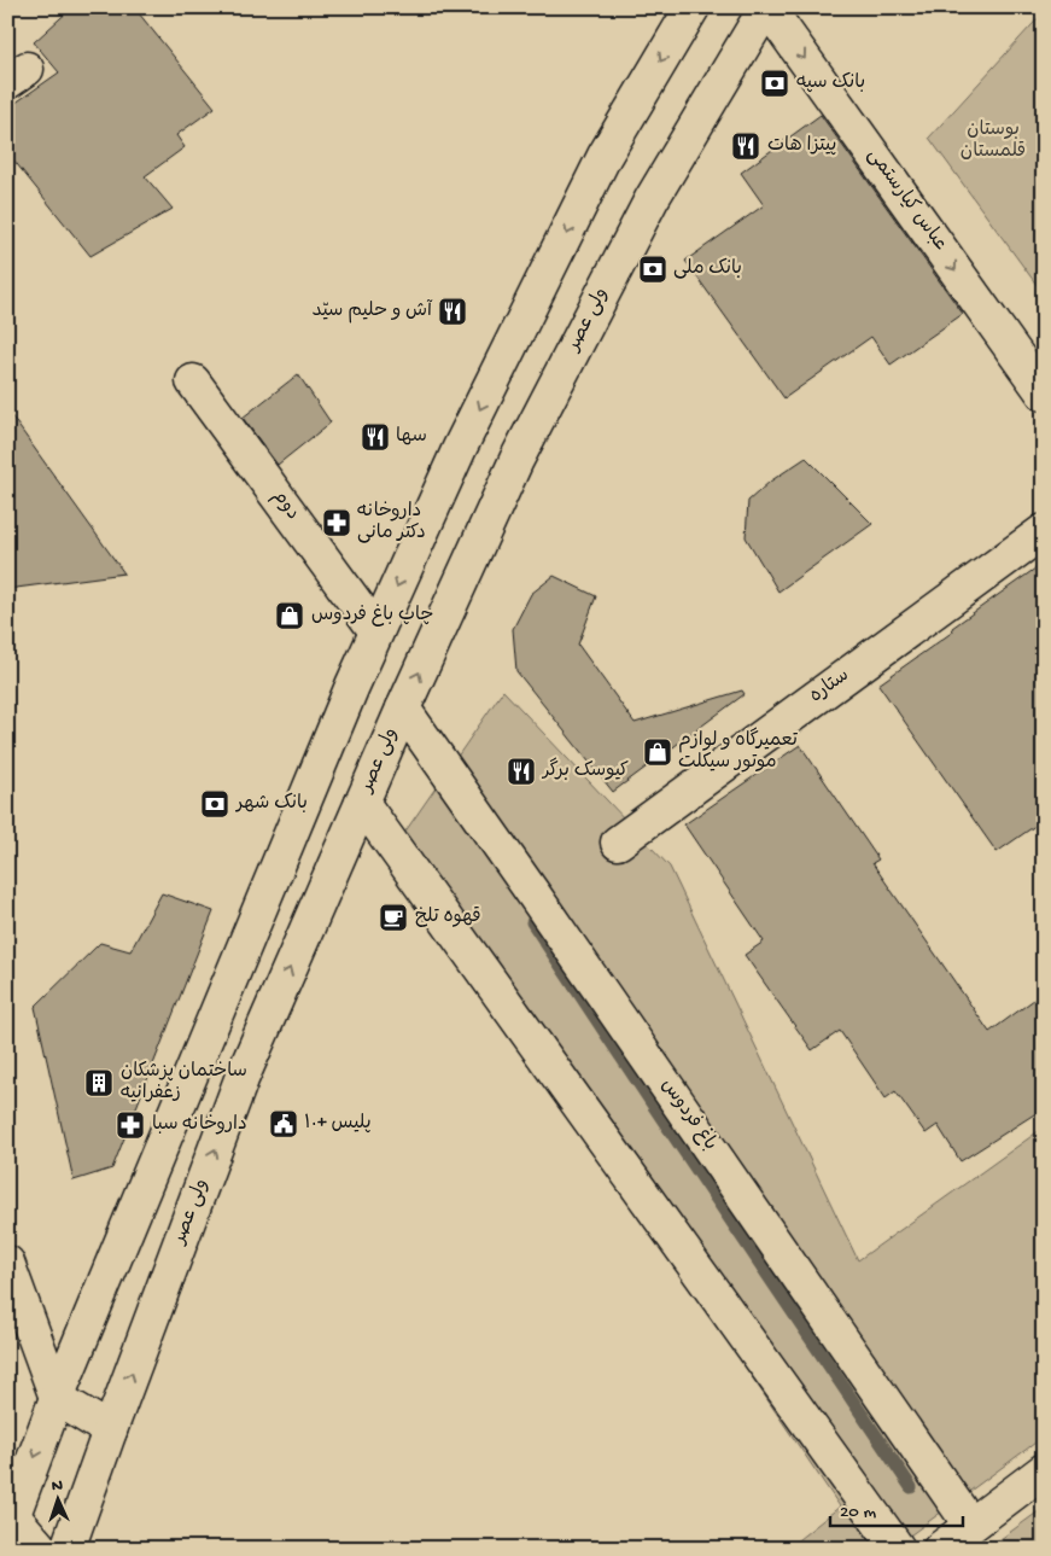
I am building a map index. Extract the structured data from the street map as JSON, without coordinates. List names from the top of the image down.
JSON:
{
  "streets": {
    "main road": [
      "عباس کیارستمی",
      "ولی عصر",
      "دوم",
      "ستاره",
      "باغ فردوس"
    ]
  },
  "crossings": [
    ["عباس کیارستمی", "ولی عصر"],
    ["ولی عصر", "باغ فردوس"]
  ],
  "one_way": ["عباس کیارستمی"],
  "parks": ["بوستان قلمستان"],
  "places": {
    "bank": ["بانک سپه", "بانک ملی", "بانک شهر"],
    "restaurant": [
      "پیتزا هات",
      "آش و حلیم سیّد",
      "سها",
      "کیوسک برگر"
    ],
    "pharmacy": ["داروخانه دکتر مانی", "داروخانه سبا"],
    "shop": ["چاپ باغ فردوس", "تعمیرگاه و لوازم موتور سیکلت"],
    "cafe": ["قهوه تلخ"],
    "building": ["ساختمان پزشکان زعفرانیه"],
    "public building": ["پلیس +۱۰"]
  },
  "scale_bar": "20 m",
  "north": "top"
}
